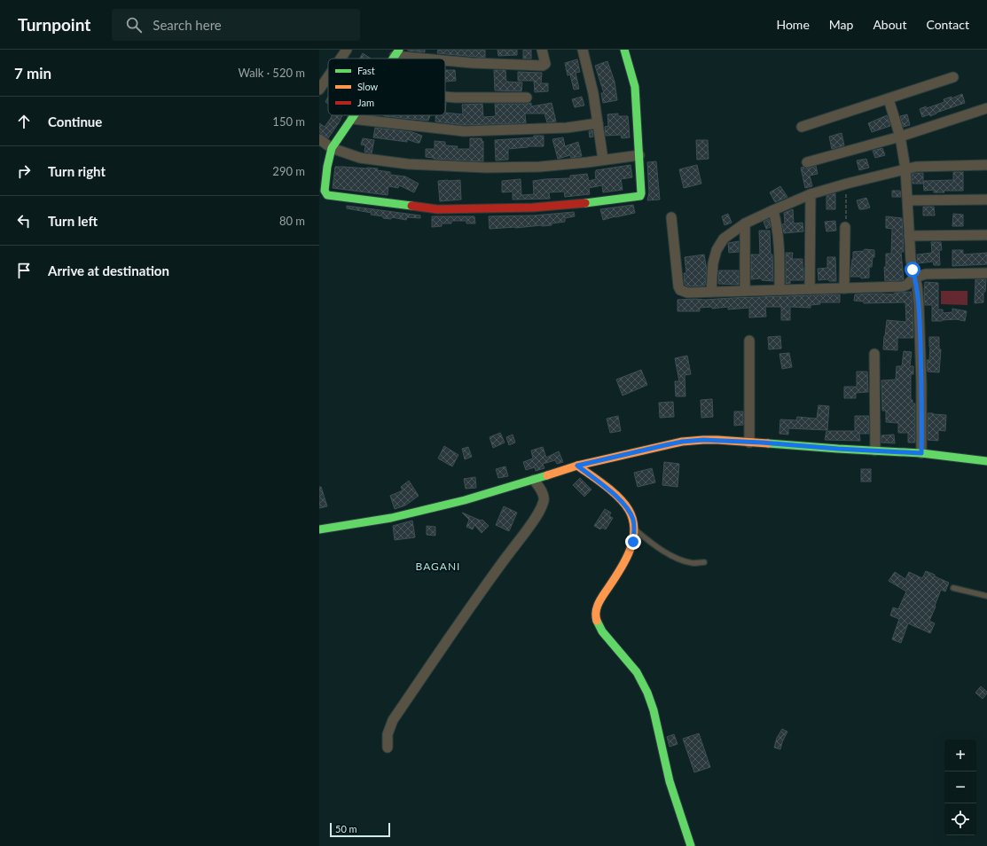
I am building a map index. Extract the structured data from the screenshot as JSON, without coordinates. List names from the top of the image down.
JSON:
{
  "districts": ["BAGANI"],
  "legend": ["Fast", "Slow", "Jam"],
  "scale_bar": "50 m",
  "page": {
    "header": "Turnpoint",
    "search": "Search here",
    "nav": [
      "Home",
      "Map",
      "About",
      "Contact"
    ],
    "heading": ["7 min", "Walk · 520 m"],
    "list": [
      ["Continue", "150 m"],
      ["Turn right", "290 m"],
      ["Turn left", "80 m"],
      "Arrive at destination"
    ],
    "map_buttons": ["+", "−"],
    "scale": "50 m"
  }
}
